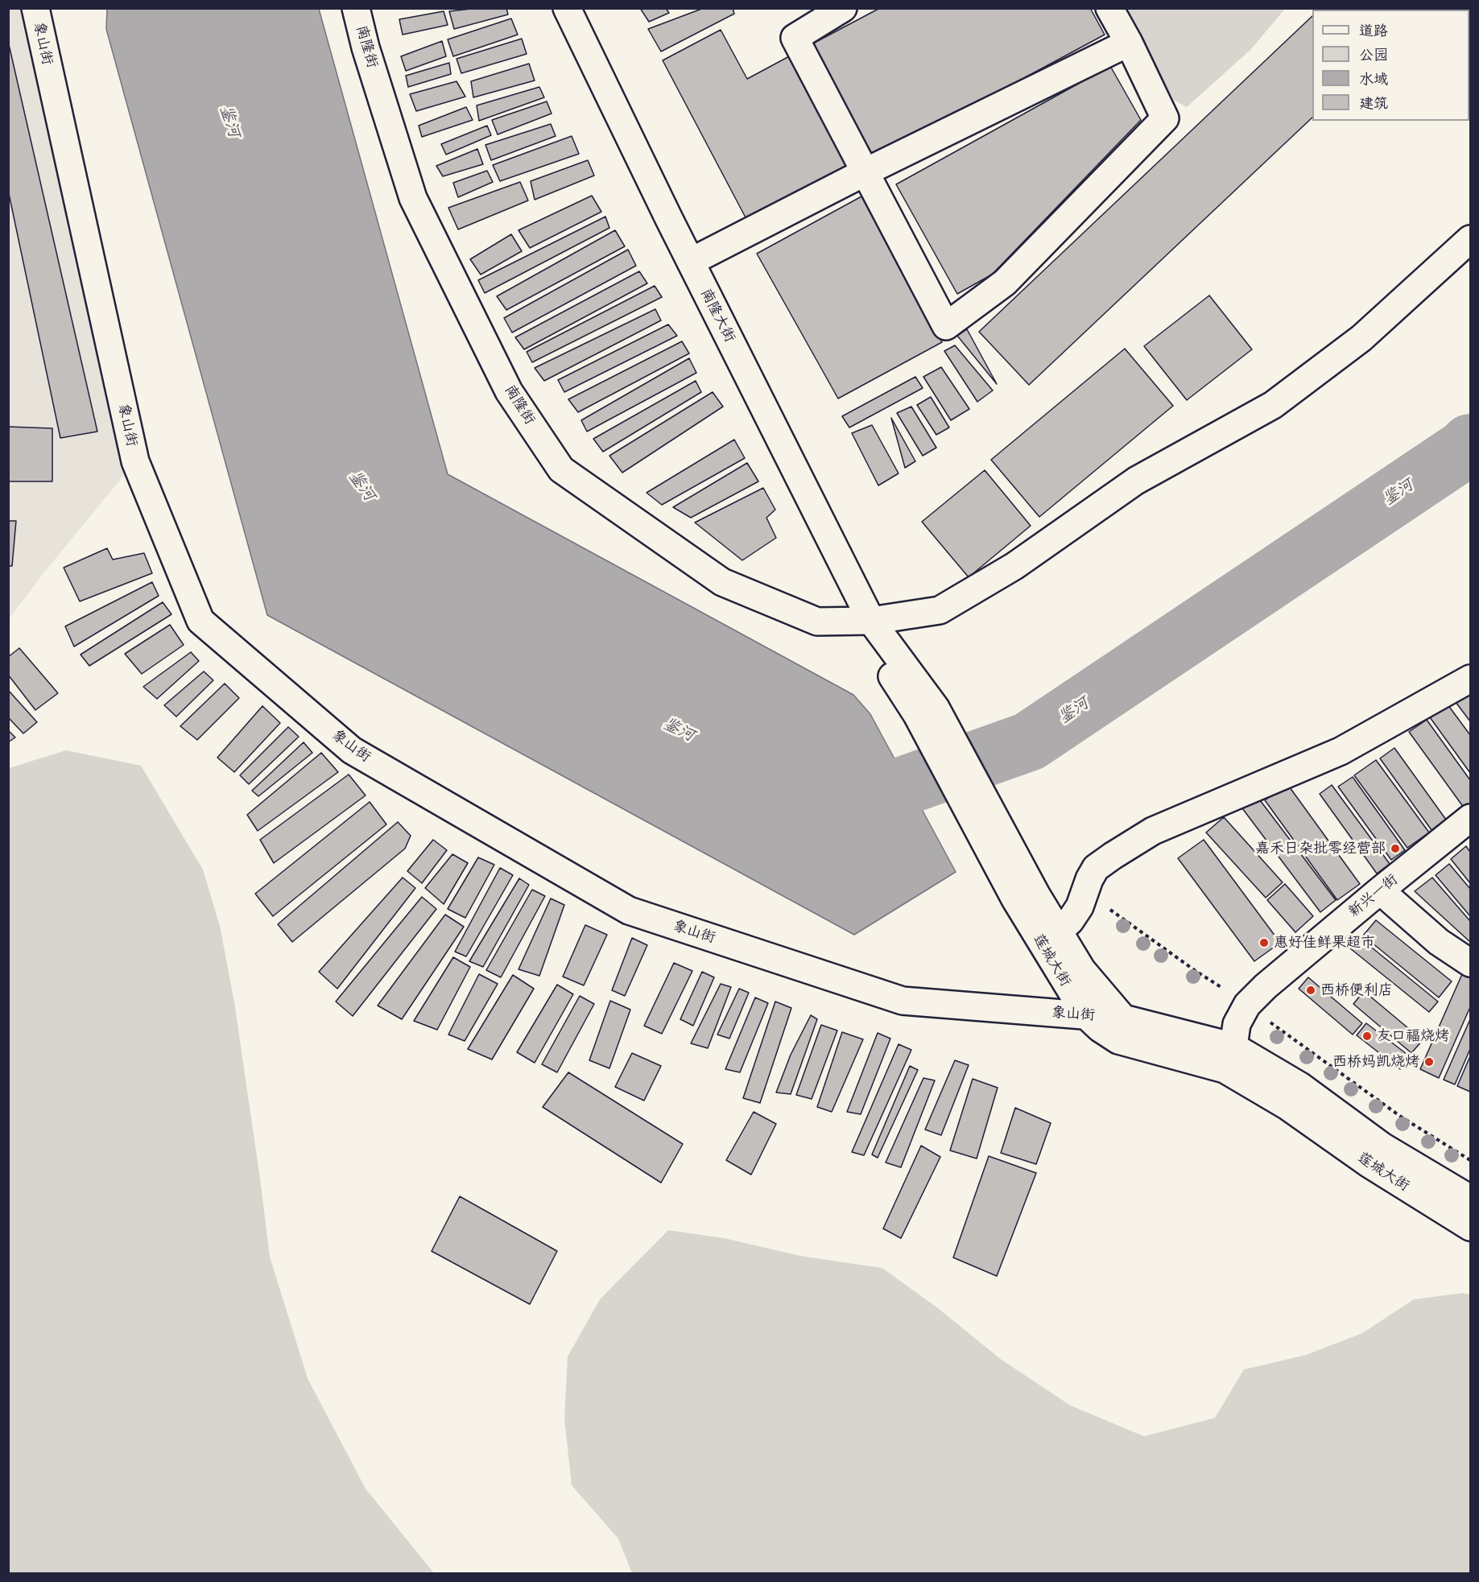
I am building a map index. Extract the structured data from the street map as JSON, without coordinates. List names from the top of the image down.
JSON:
{
  "streets": {
    "street": [
      "象山街",
      "南隆街",
      "南隆大街",
      "新兴一街",
      "莲城大街"
    ]
  },
  "crossings": [
    ["象山街", "莲城大街"],
    ["南隆街", "南隆大街"],
    ["南隆街", "莲城大街"],
    ["南隆大街", "莲城大街"],
    ["新兴一街", "莲城大街"]
  ],
  "water": ["鉴河"],
  "places": [
    "嘉禾日杂批零经营部",
    "惠好佳鲜果超市",
    "西桥便利店",
    "友口福烧烤",
    "西桥妈凯烧烤"
  ],
  "legend": [
    "道路",
    "公园",
    "水域",
    "建筑"
  ]
}
